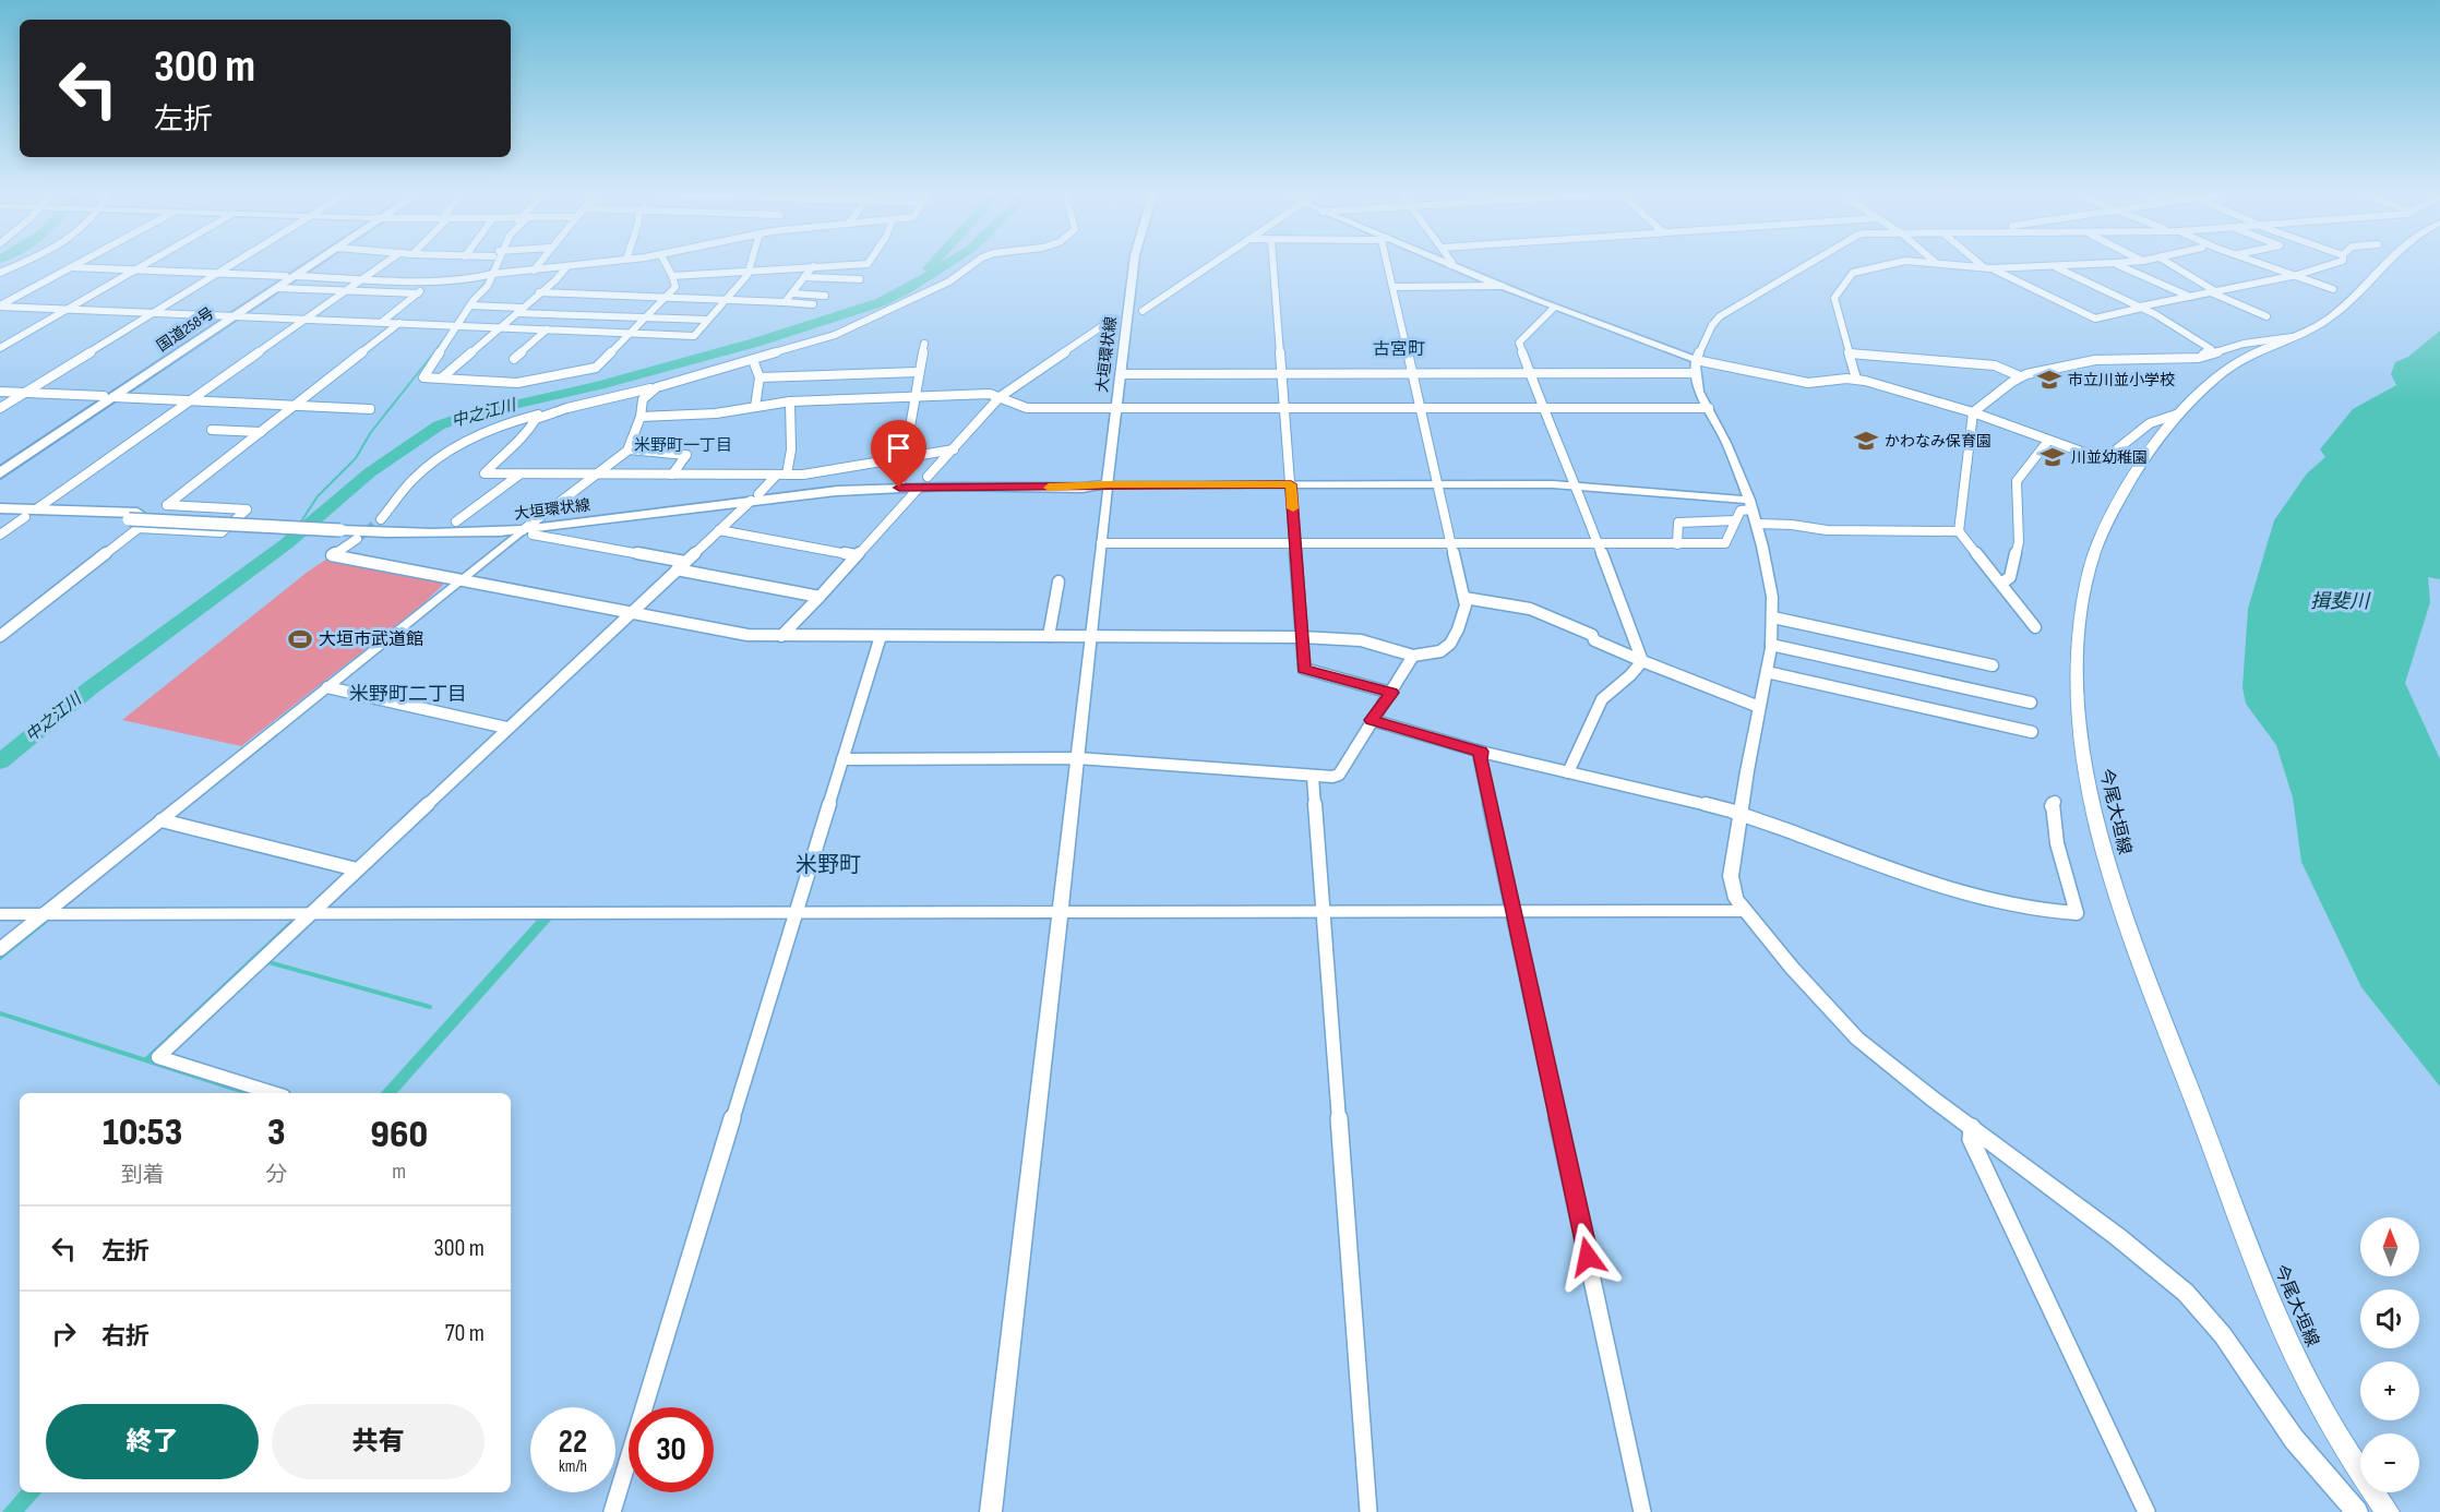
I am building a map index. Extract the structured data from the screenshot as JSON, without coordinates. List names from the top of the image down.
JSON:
{
  "streets": {
    "highway": ["国道258号"],
    "main road": ["大垣環状線", "今尾大垣線"]
  },
  "districts": [
    "古宮町",
    "米野町一丁目",
    "米野町二丁目",
    "米野町"
  ],
  "water": ["中之江川", "揖斐川"],
  "places": {
    "school or university": ["市立川並小学校", "かわなみ保育園", "川並幼稚園"],
    "sports": ["大垣市武道館"]
  },
  "north": "top",
  "page": {
    "turn": ["300 m", "左折"],
    "eta": [
      "10:53",
      "到着",
      "3",
      "分",
      "960",
      "m"
    ],
    "list": [
      {
        "name": "左折",
        "value": "300 m"
      },
      {
        "name": "右折",
        "value": "70 m"
      }
    ],
    "map_buttons": ["+", "−"],
    "buttons": ["終了", "共有"],
    "speed": "22 km/h",
    "limit": "30"
  }
}
